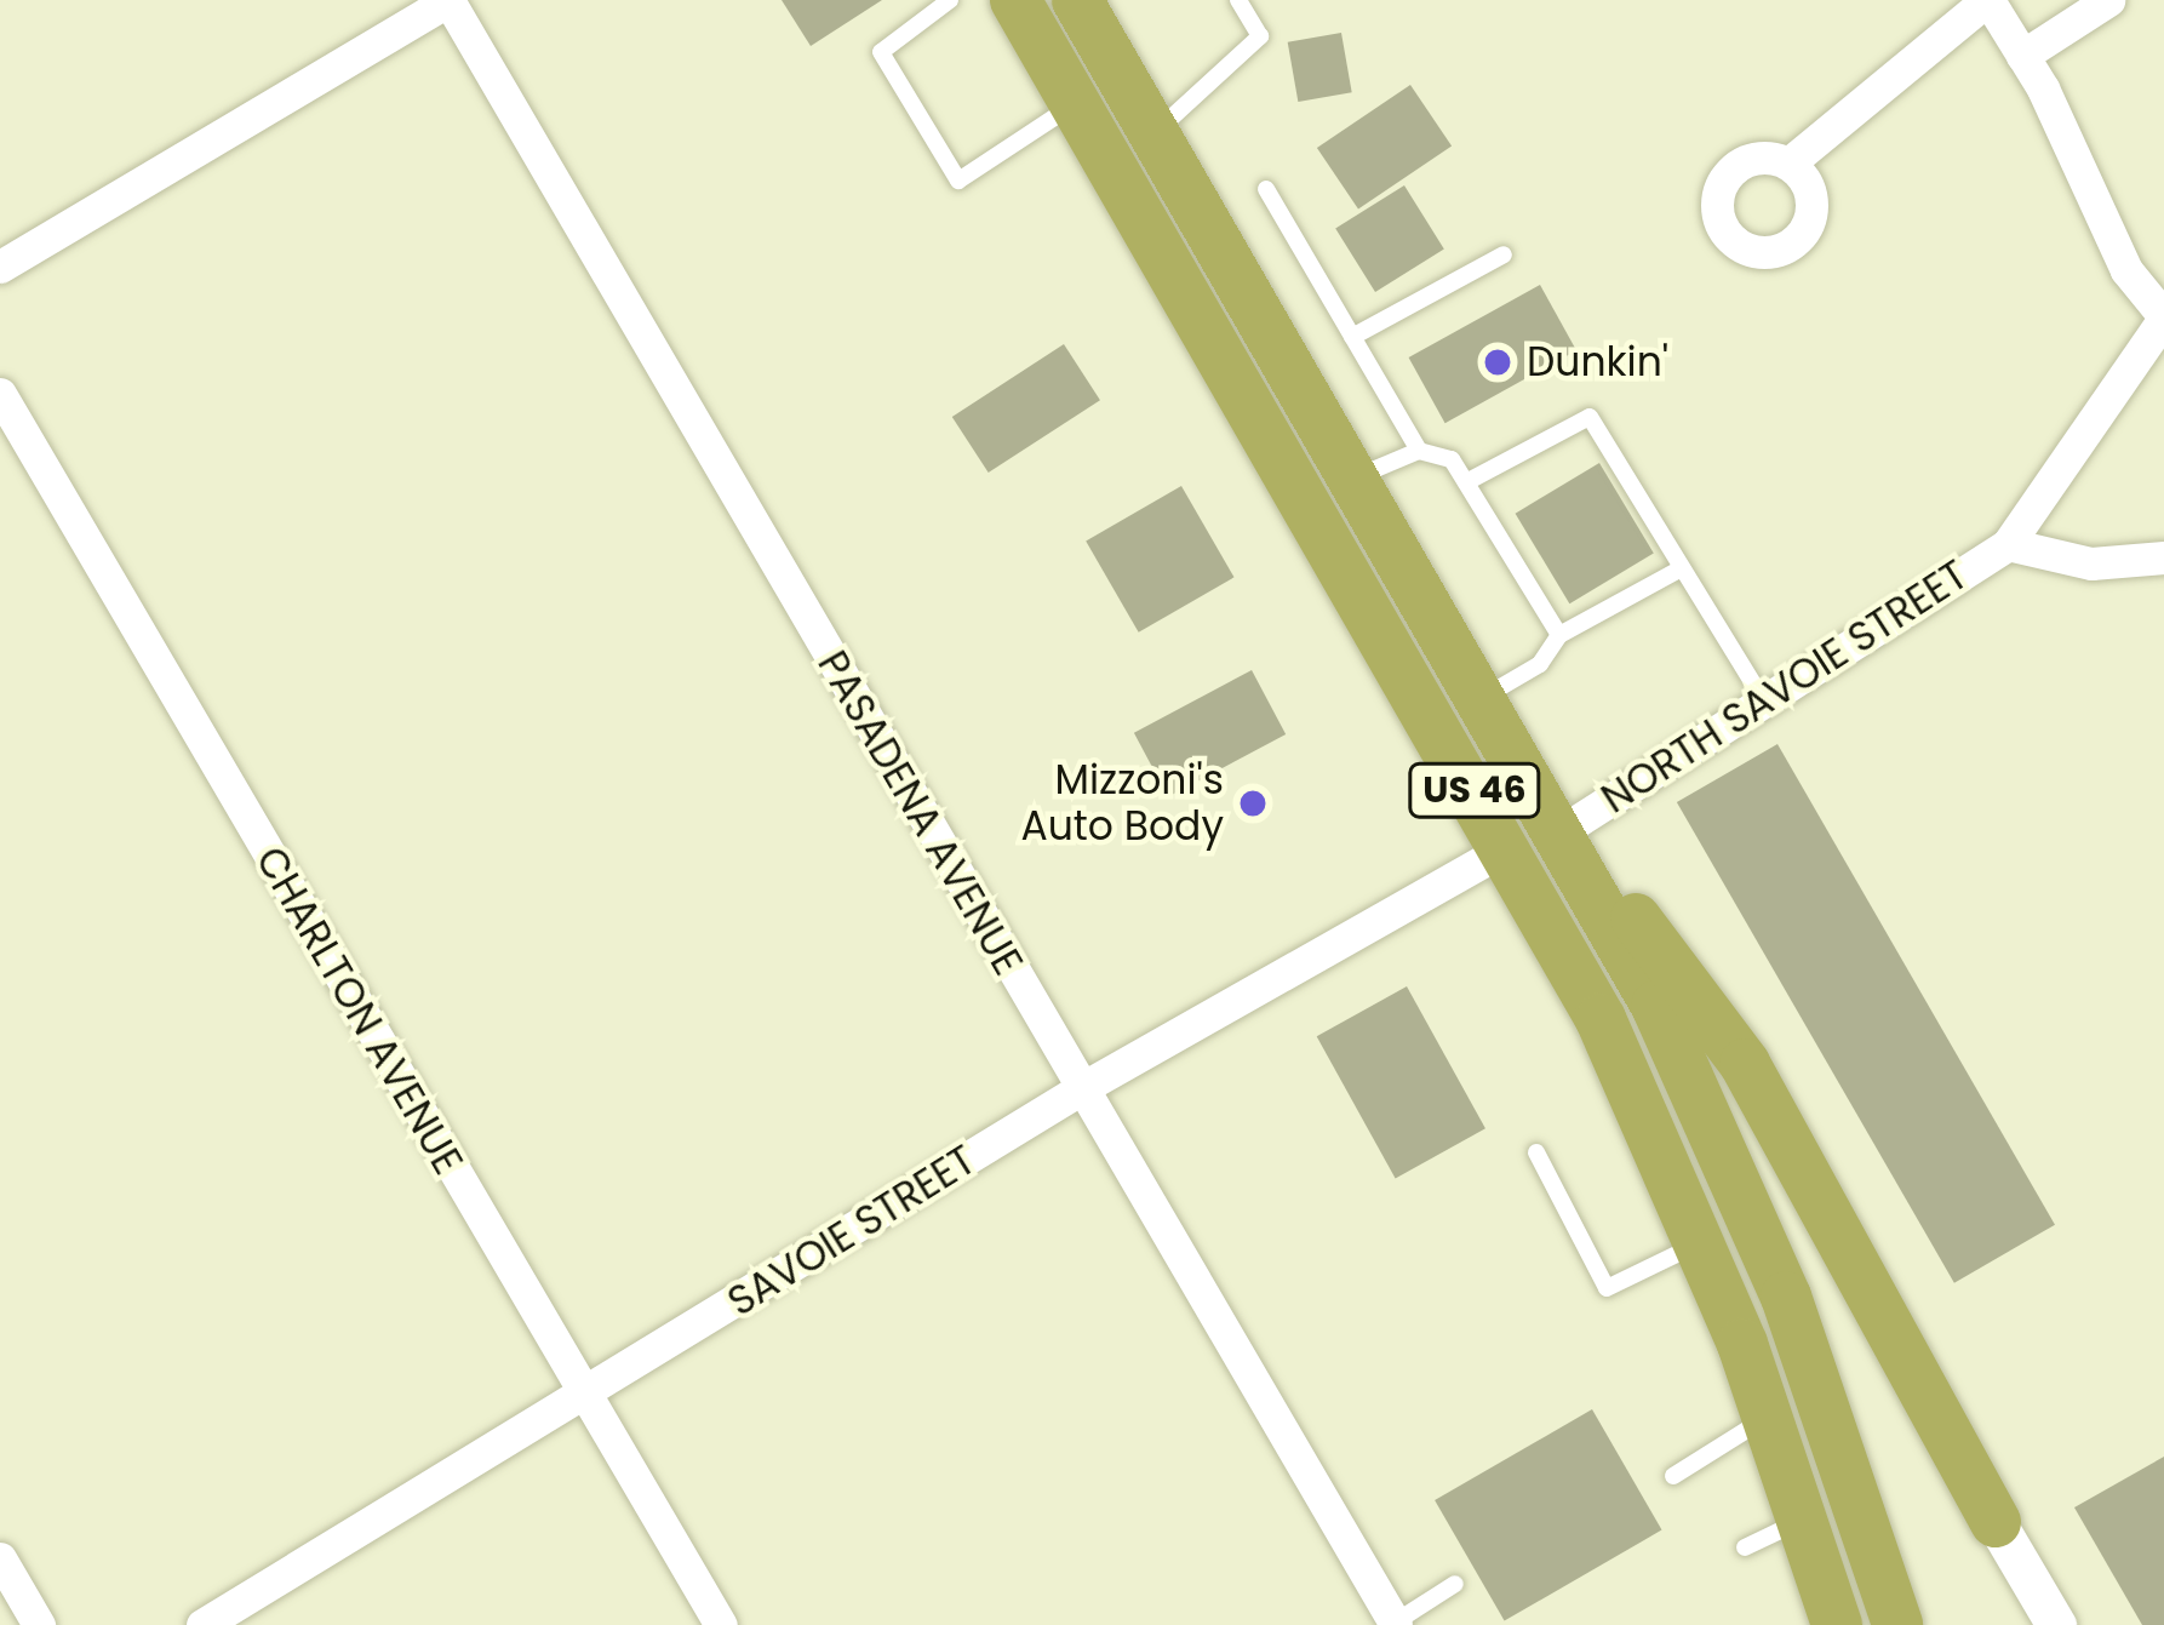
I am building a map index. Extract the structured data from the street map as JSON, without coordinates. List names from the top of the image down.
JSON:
{
  "streets": {
    "highway": ["US 46"],
    "street": [
      "NORTH SAVOIE STREET",
      "PASADENA AVENUE",
      "CHARLTON AVENUE",
      "SAVOIE STREET"
    ]
  },
  "crossings": [
    ["NORTH SAVOIE STREET", "US 46"],
    ["US 46", "SAVOIE STREET"],
    ["PASADENA AVENUE", "SAVOIE STREET"],
    ["CHARLTON AVENUE", "SAVOIE STREET"]
  ],
  "places": ["Dunkin'", "Mizzoni's Auto Body"]
}
